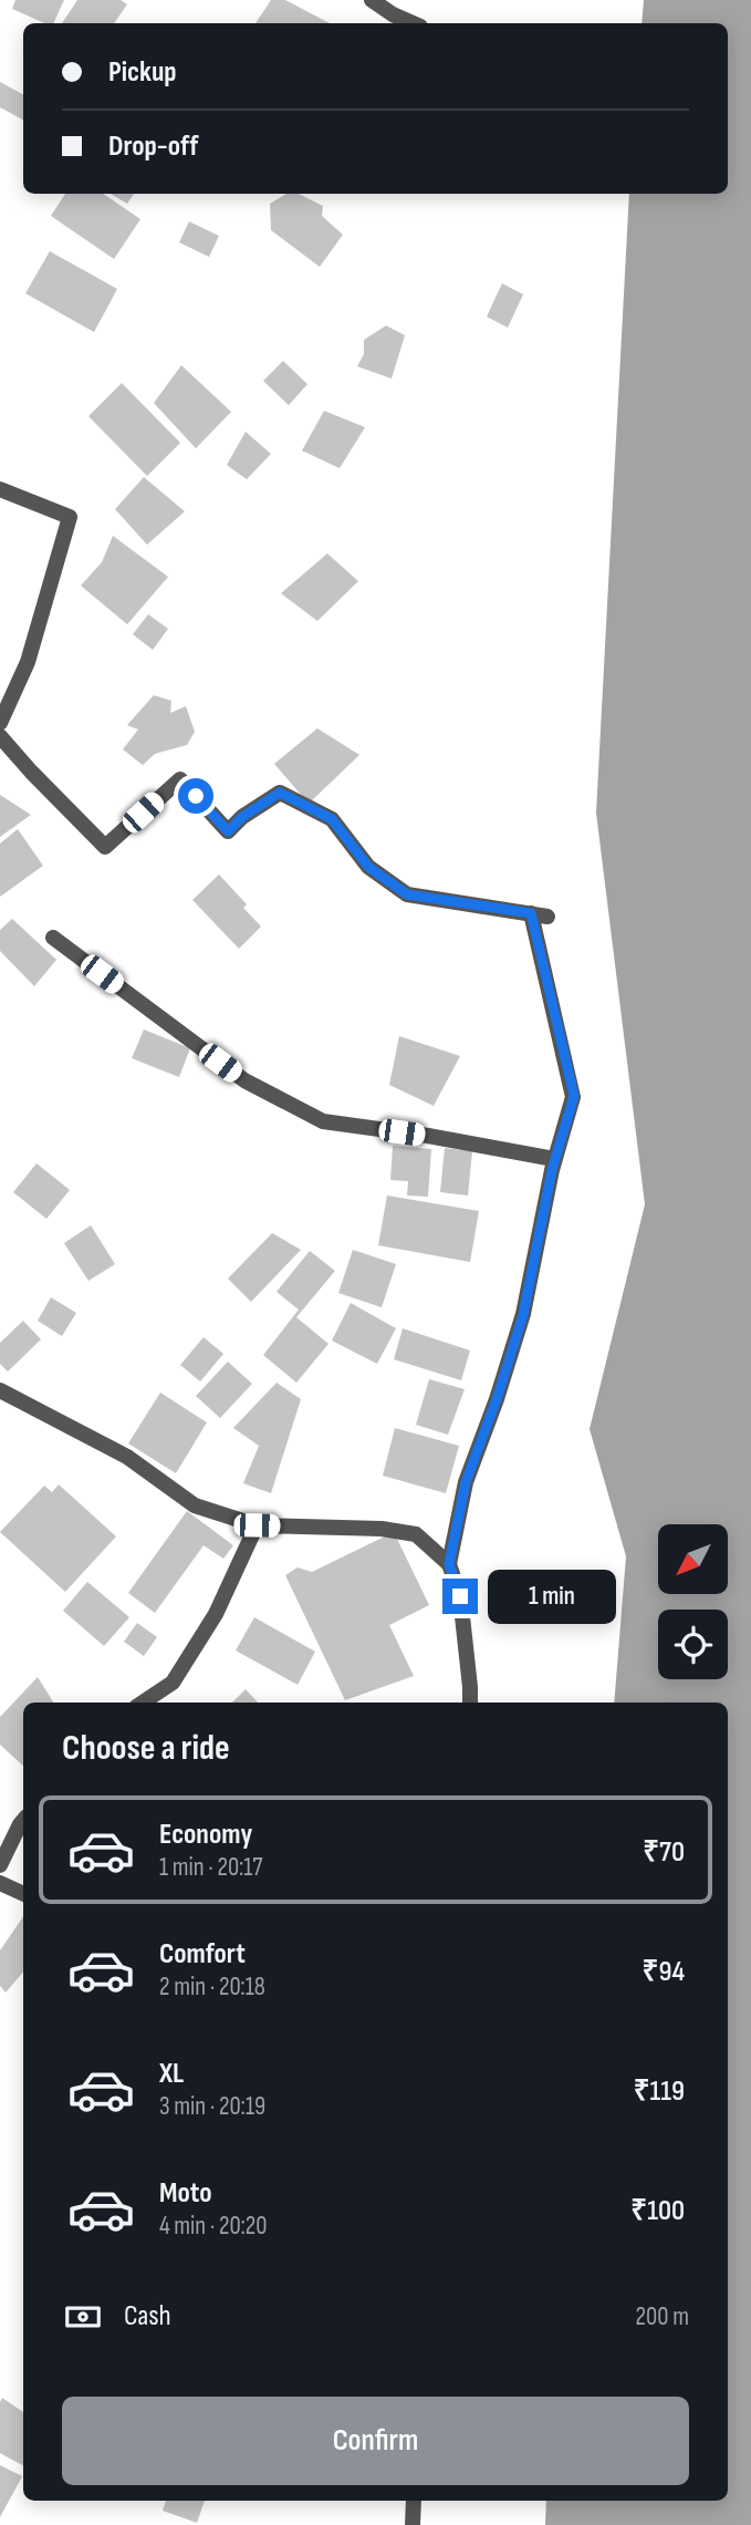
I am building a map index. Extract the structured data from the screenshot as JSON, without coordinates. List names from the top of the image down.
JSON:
{
  "north": "bottom left",
  "page": {
    "banner": ["Pickup", "Drop-off"],
    "bubble": "1 min",
    "heading": "Choose a ride",
    "list": [
      {
        "name": "Economy",
        "note": "1 min · 20:17",
        "value": "₹70"
      },
      {
        "name": "Comfort",
        "note": "2 min · 20:18",
        "value": "₹94"
      },
      {
        "name": "XL",
        "note": "3 min · 20:19",
        "value": "₹119"
      },
      {
        "name": "Moto",
        "note": "4 min · 20:20",
        "value": "₹100"
      }
    ],
    "pay": ["Cash", "200 m"],
    "buttons": "Confirm"
  }
}
